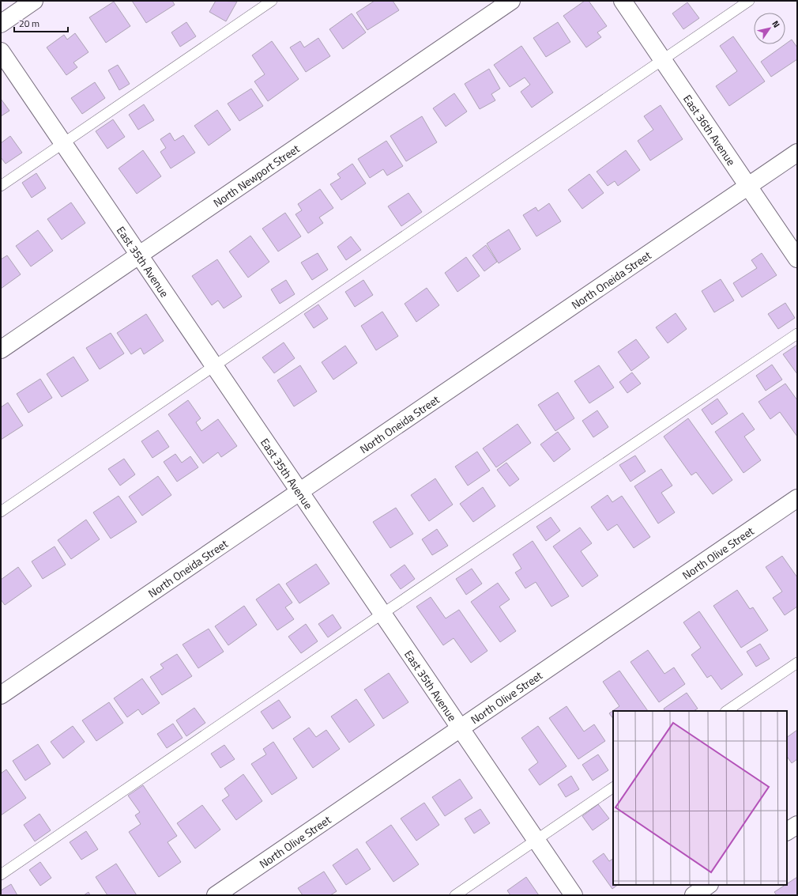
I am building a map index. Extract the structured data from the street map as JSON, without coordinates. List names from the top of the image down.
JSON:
{
  "streets": {
    "street": [
      "East 36th Avenue",
      "North Newport Street",
      "East 35th Avenue",
      "North Oneida Street",
      "North Olive Street"
    ]
  },
  "crossings": [
    ["East 36th Avenue", "North Oneida Street"],
    ["North Newport Street", "East 35th Avenue"],
    ["East 35th Avenue", "North Oneida Street"],
    ["East 35th Avenue", "North Olive Street"]
  ],
  "scale_bar": "20 m",
  "north": "top right"
}
